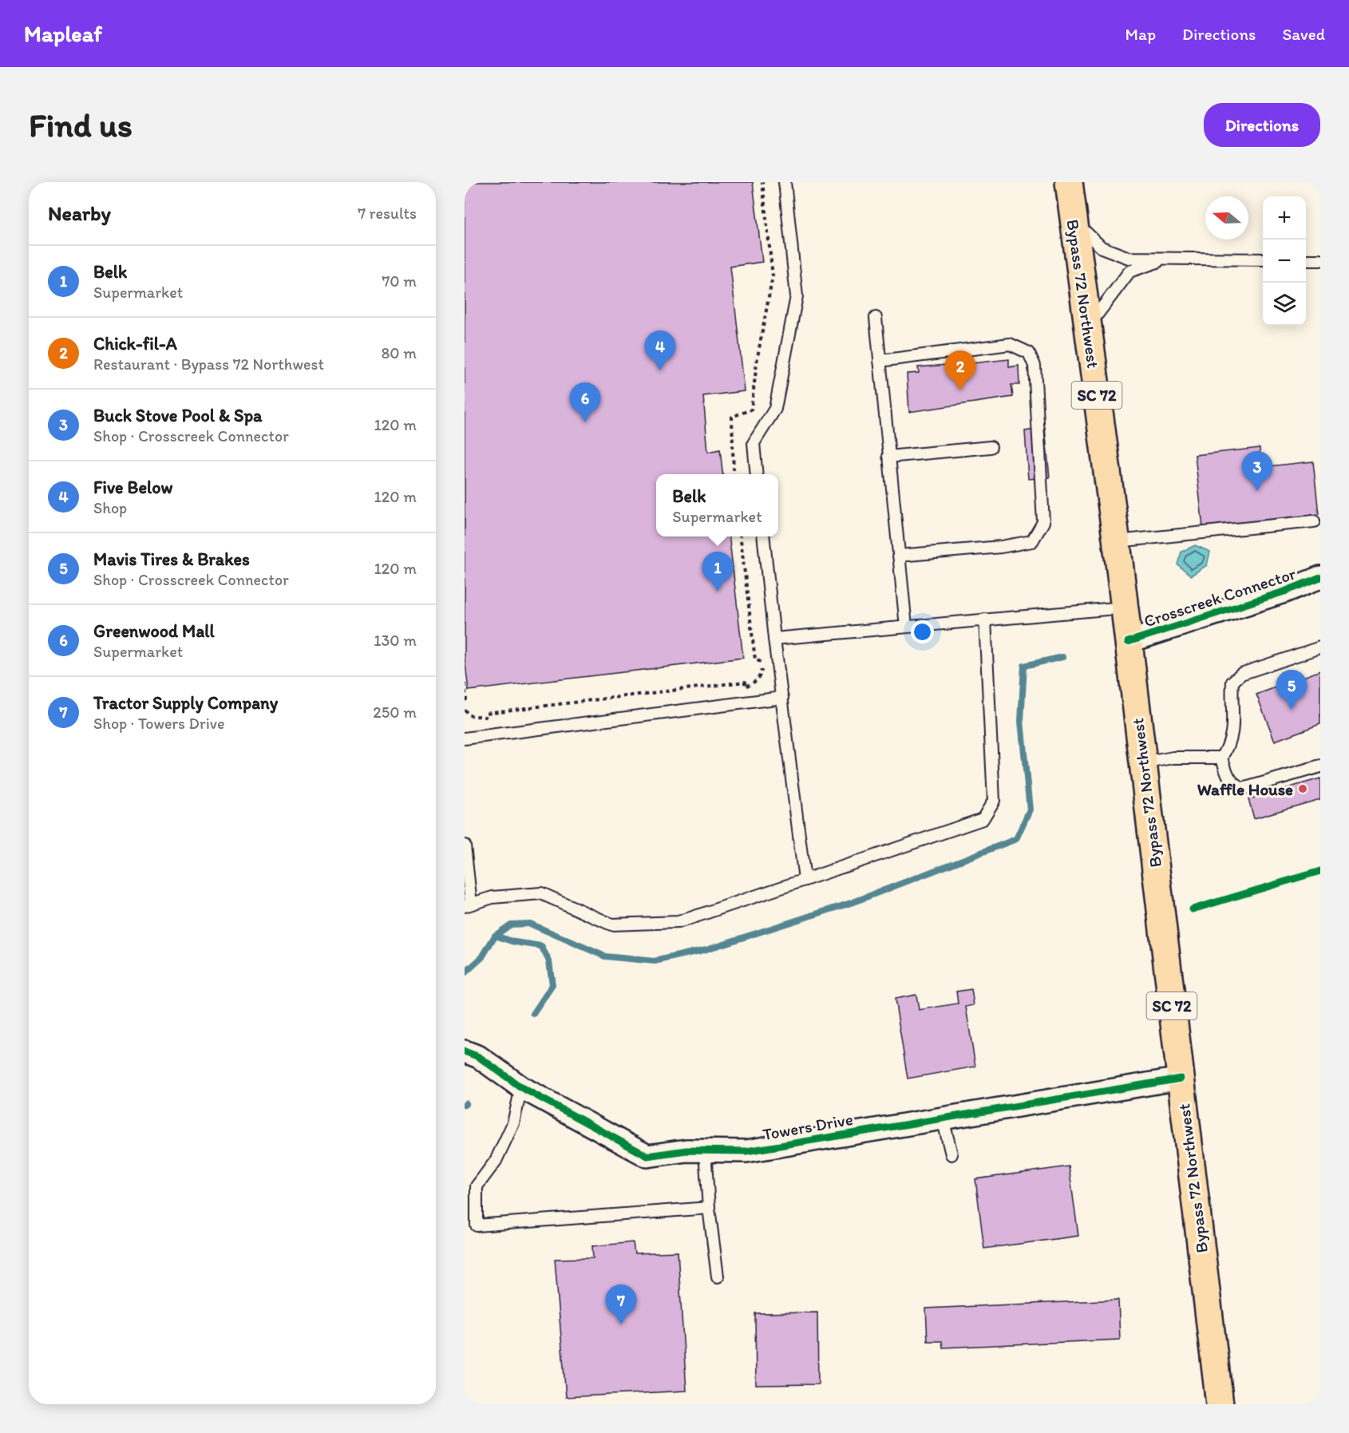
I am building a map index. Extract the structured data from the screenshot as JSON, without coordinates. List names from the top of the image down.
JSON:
{
  "streets": {
    "highway": ["Bypass 72 Northwest", "SC 72"],
    "street": ["Crosscreek Connector", "Towers Drive"]
  },
  "crossings": [
    ["Bypass 72 Northwest", "Crosscreek Connector"],
    ["Bypass 72 Northwest", "Towers Drive"]
  ],
  "places": ["Waffle House"],
  "north": "left",
  "page": {
    "header": "Mapleaf",
    "nav": ["Map", "Directions", "Saved"],
    "buttons": "Directions",
    "title": "Find us",
    "heading": ["Nearby", "7 results"],
    "map_buttons": ["+", "−"],
    "list": [
      {
        "mark": "1",
        "name": "Belk",
        "note": "Supermarket",
        "value": "70 m"
      },
      {
        "mark": "2",
        "name": "Chick-fil-A",
        "note": "Restaurant · Bypass 72 Northwest",
        "value": "80 m"
      },
      {
        "mark": "3",
        "name": "Buck Stove Pool & Spa",
        "note": "Shop · Crosscreek Connector",
        "value": "120 m"
      },
      {
        "mark": "4",
        "name": "Five Below",
        "note": "Shop",
        "value": "120 m"
      },
      {
        "mark": "5",
        "name": "Mavis Tires & Brakes",
        "note": "Shop · Crosscreek Connector",
        "value": "120 m"
      },
      {
        "mark": "6",
        "name": "Greenwood Mall",
        "note": "Supermarket",
        "value": "130 m"
      },
      {
        "mark": "7",
        "name": "Tractor Supply Company",
        "note": "Shop · Towers Drive",
        "value": "250 m"
      }
    ],
    "pins": [
      "4",
      "2",
      "6",
      "3",
      "1",
      "5",
      "7"
    ],
    "popup": ["Belk", "Supermarket"]
  }
}
